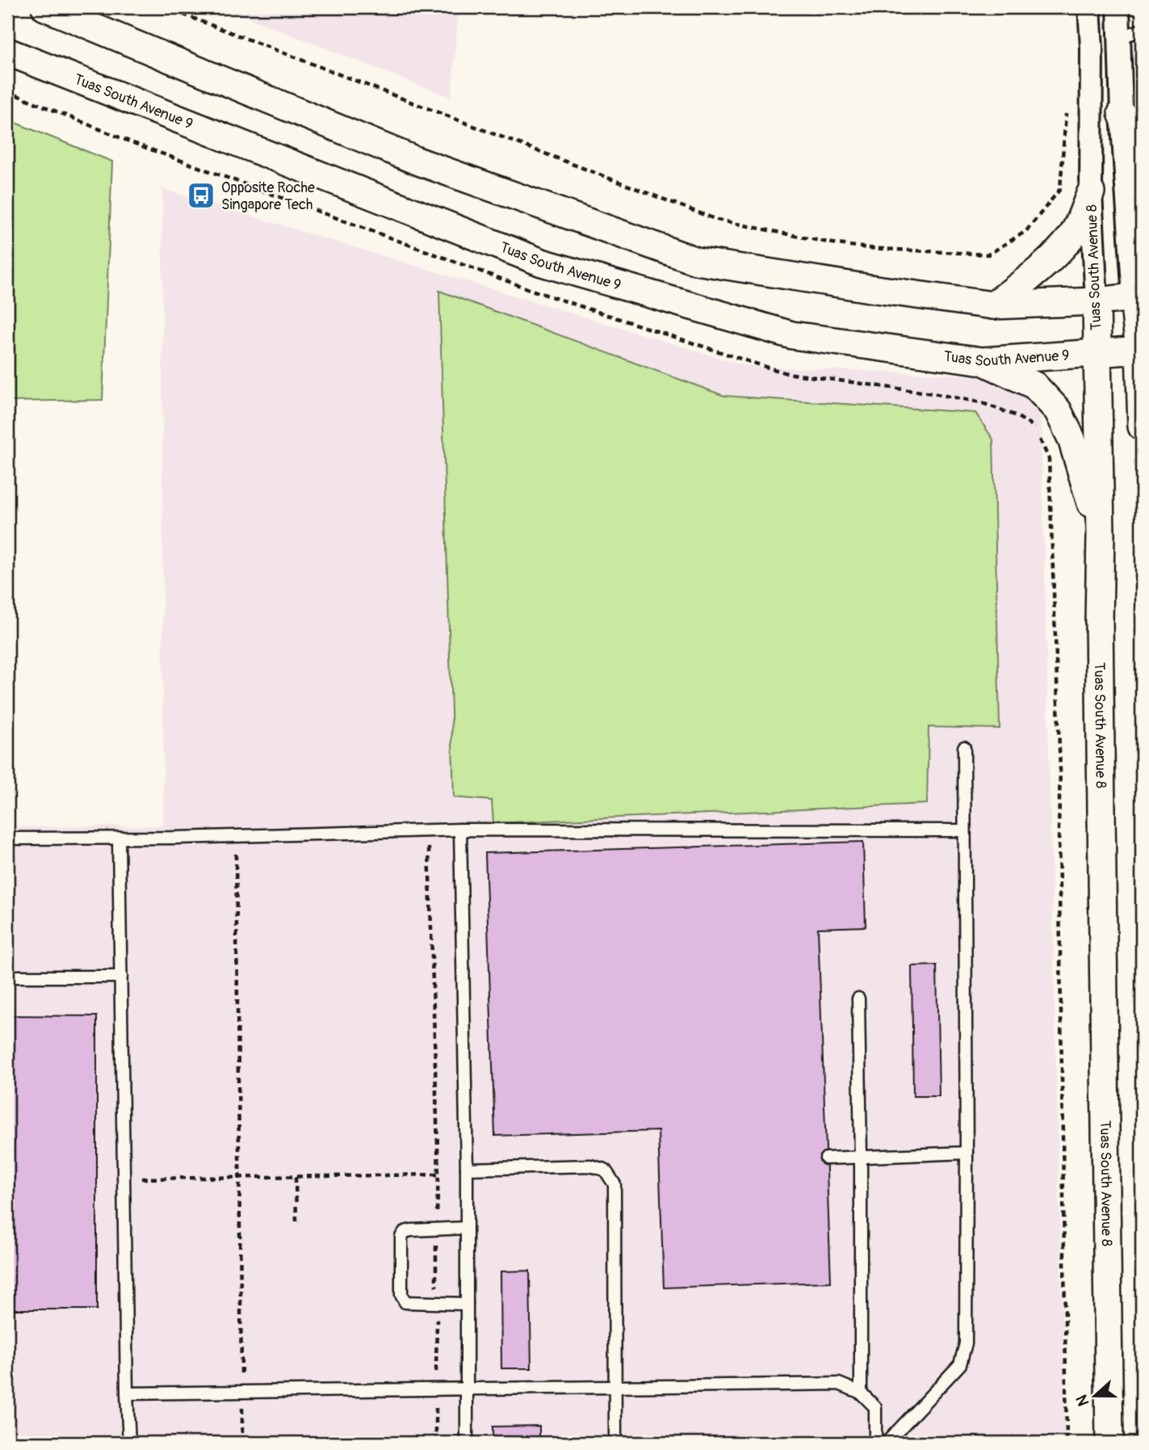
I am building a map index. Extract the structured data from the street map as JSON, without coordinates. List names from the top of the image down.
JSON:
{
  "streets": {
    "street": ["Tuas South Avenue 9", "Tuas South Avenue 8"]
  },
  "crossings": [
    ["Tuas South Avenue 9", "Tuas South Avenue 8"]
  ],
  "places": {
    "bus stop": ["Opposite Roche Singapore Tech"]
  },
  "north": "left"
}
